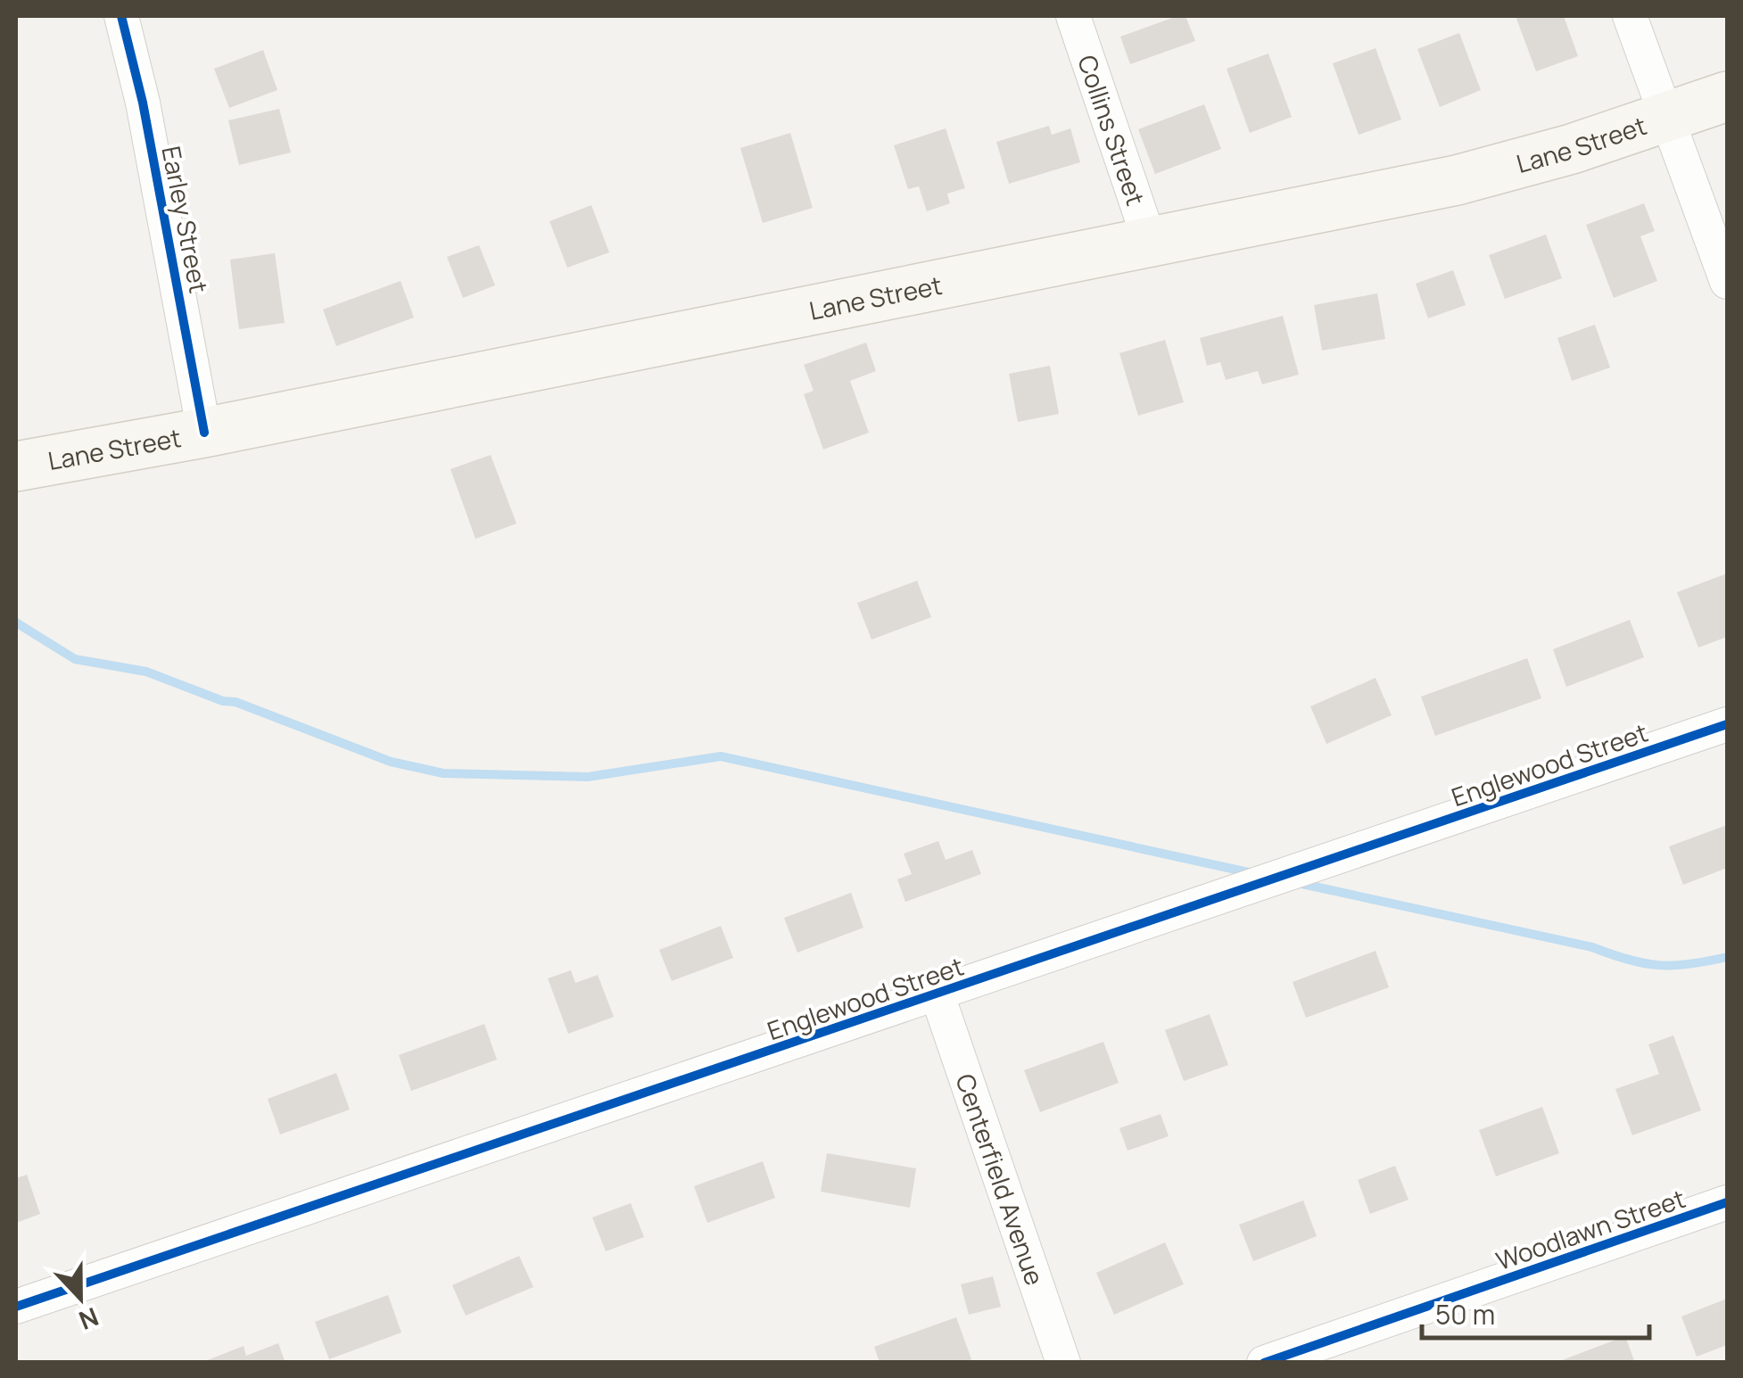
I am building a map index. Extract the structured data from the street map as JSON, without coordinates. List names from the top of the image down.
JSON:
{
  "streets": {
    "main road": ["Lane Street"],
    "street": [
      "Collins Street",
      "Earley Street",
      "Englewood Street",
      "Centerfield Avenue",
      "Woodlawn Street"
    ]
  },
  "crossings": [
    ["Collins Street", "Lane Street"],
    ["Lane Street", "Earley Street"],
    ["Englewood Street", "Centerfield Avenue"]
  ],
  "scale_bar": "50 m",
  "north": "bottom"
}
